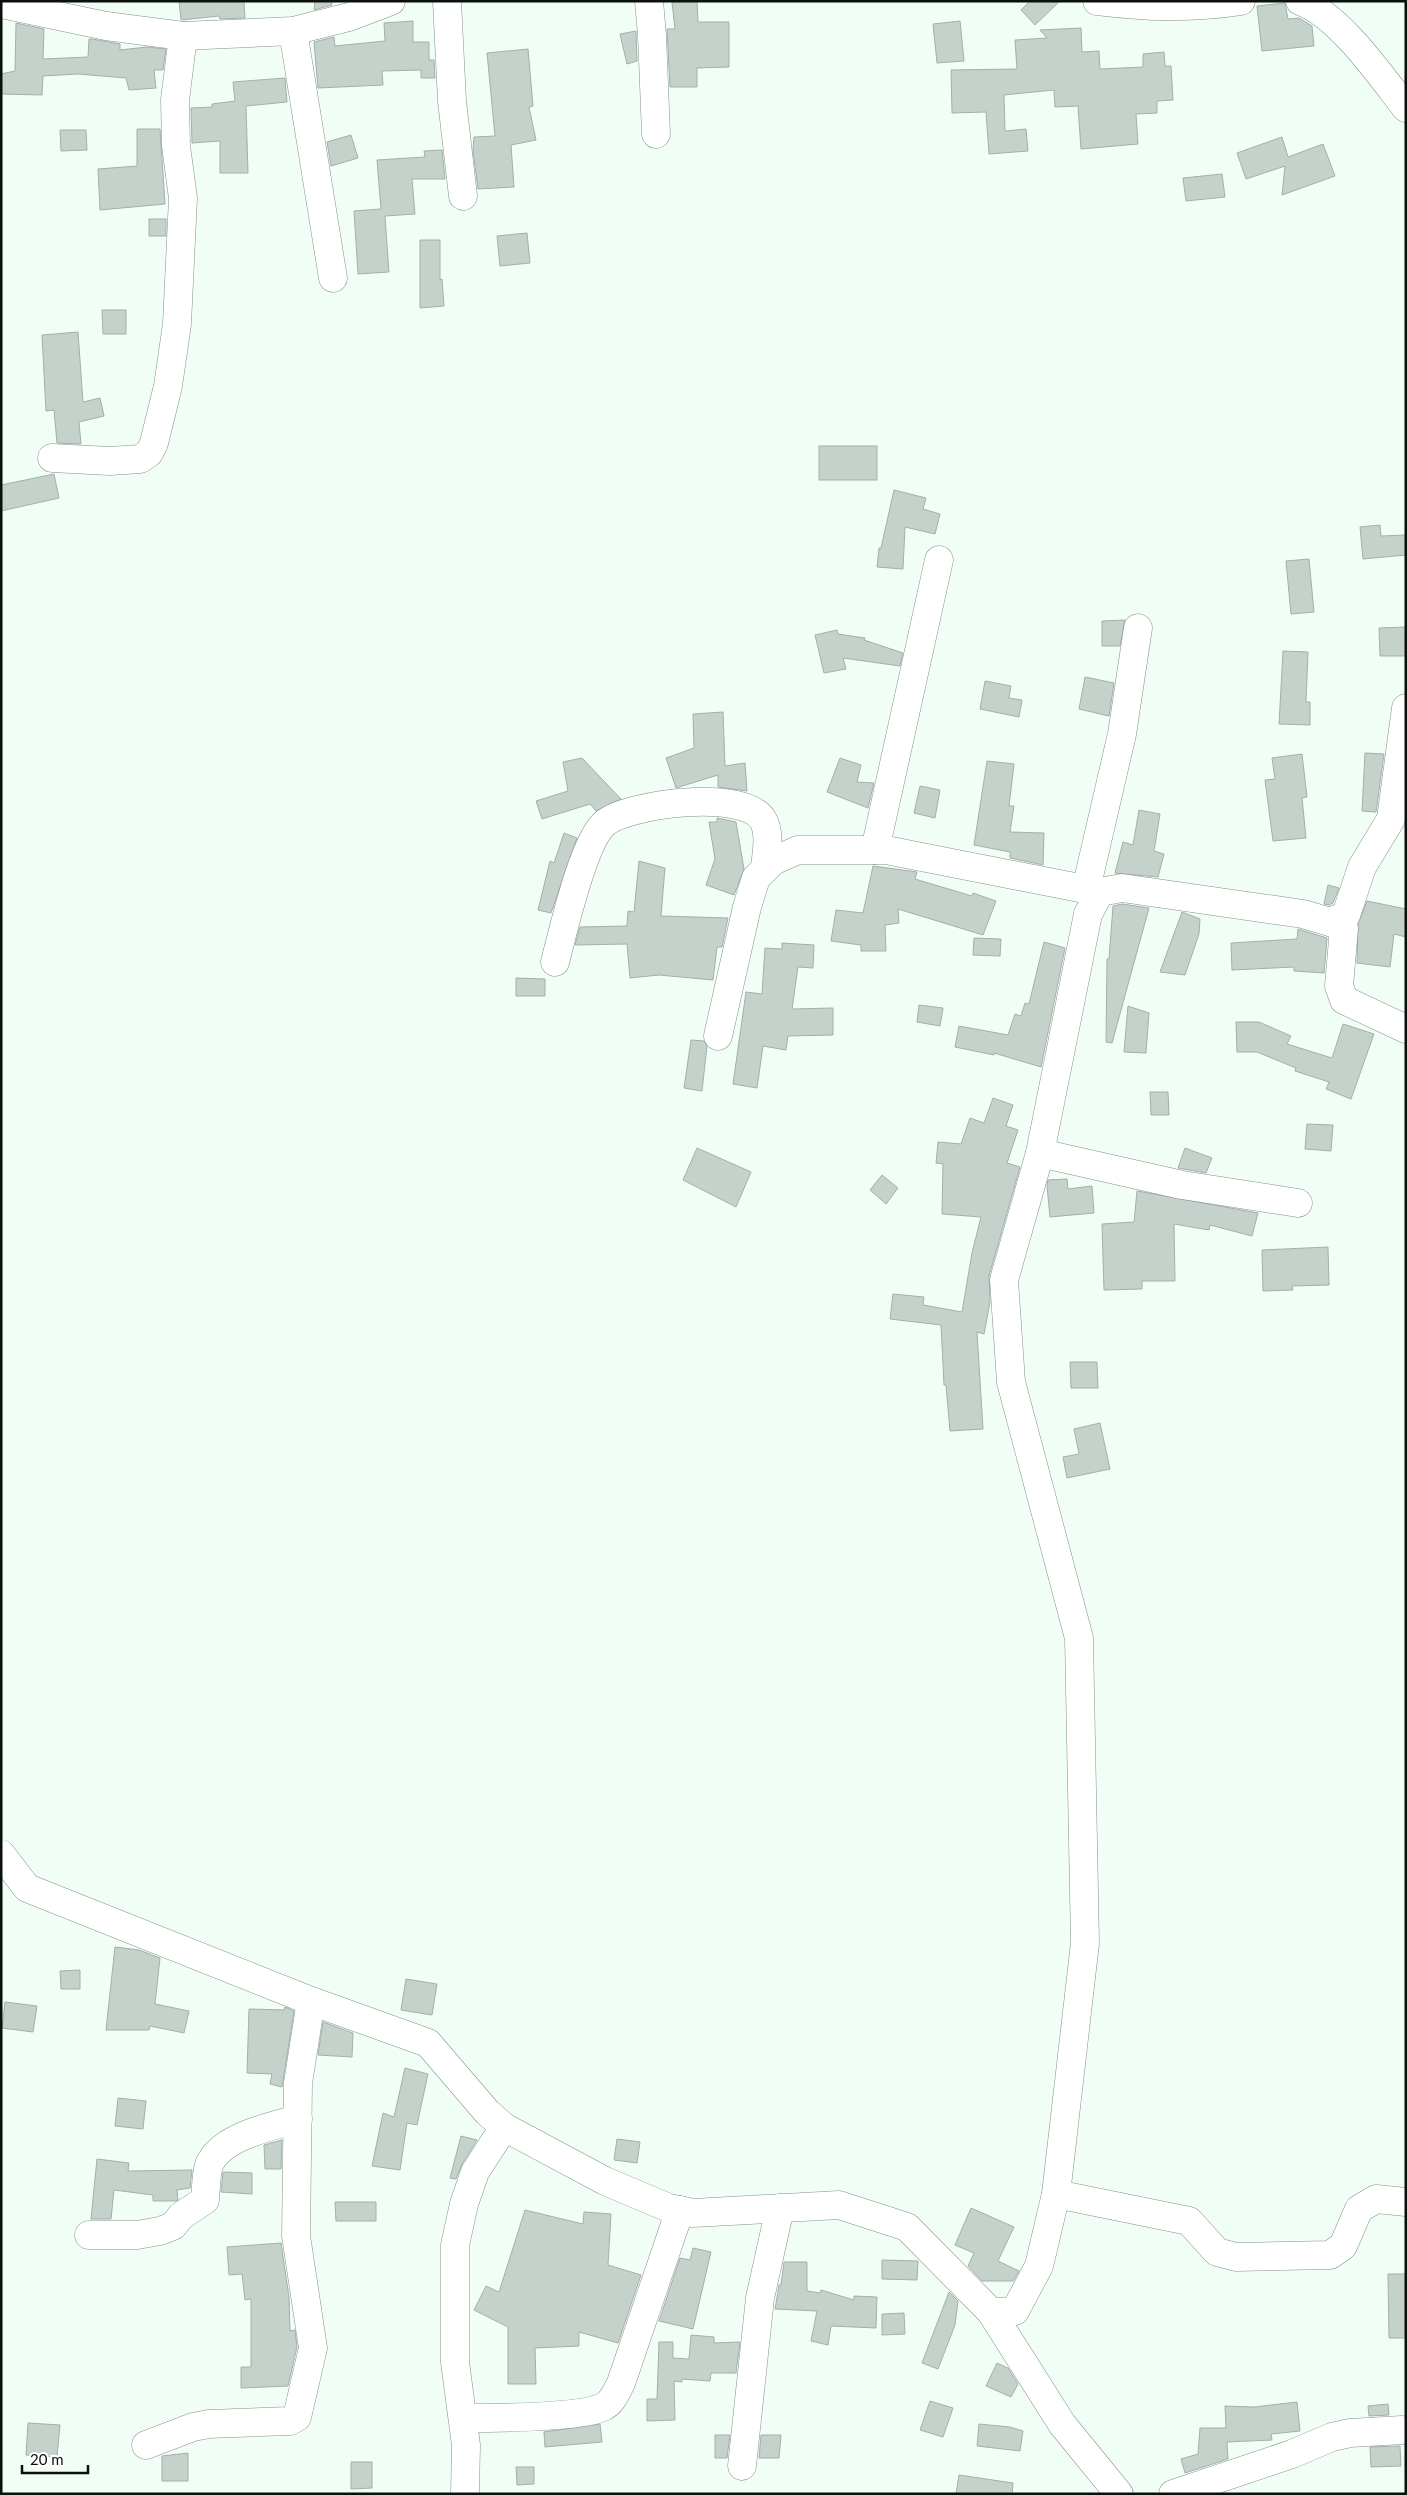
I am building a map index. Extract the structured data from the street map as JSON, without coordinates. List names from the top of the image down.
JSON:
{
  "scale_bar": "20 m"
}
